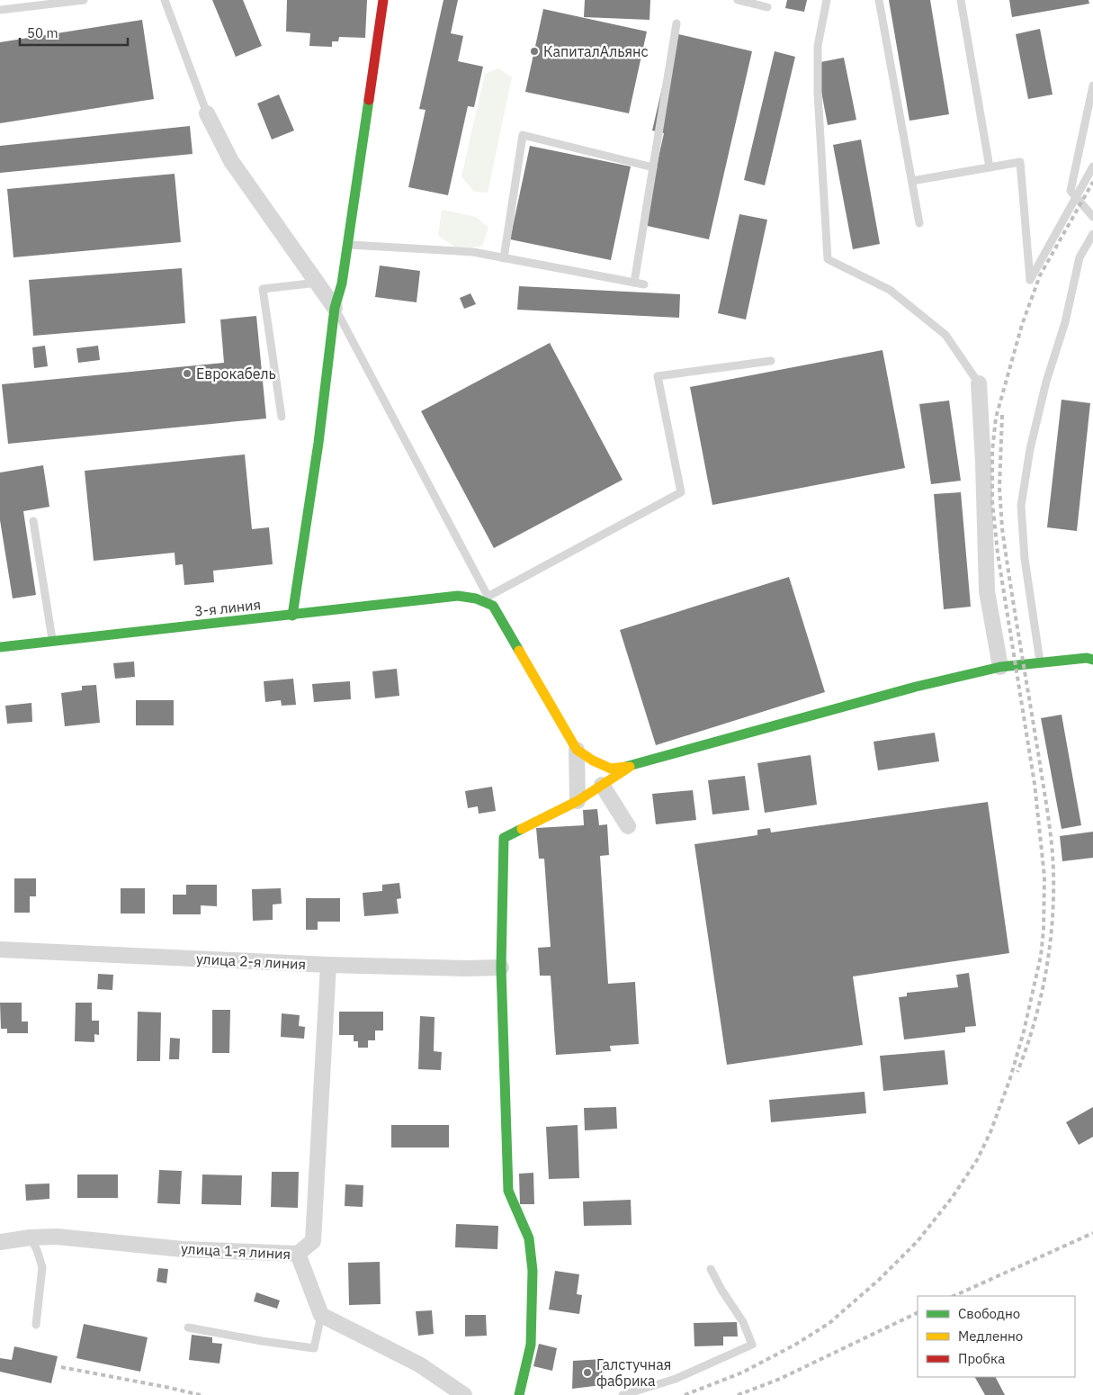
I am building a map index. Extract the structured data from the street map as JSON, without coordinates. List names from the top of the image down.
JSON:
{
  "streets": {
    "street": ["3-я линия", "улица 2-я линия", "улица 1-я линия"]
  },
  "places": ["КапиталАльянс", "Еврокабель", "Галстучная фабрика"],
  "legend": ["Свободно", "Медленно", "Пробка"],
  "scale_bar": "50 m"
}
